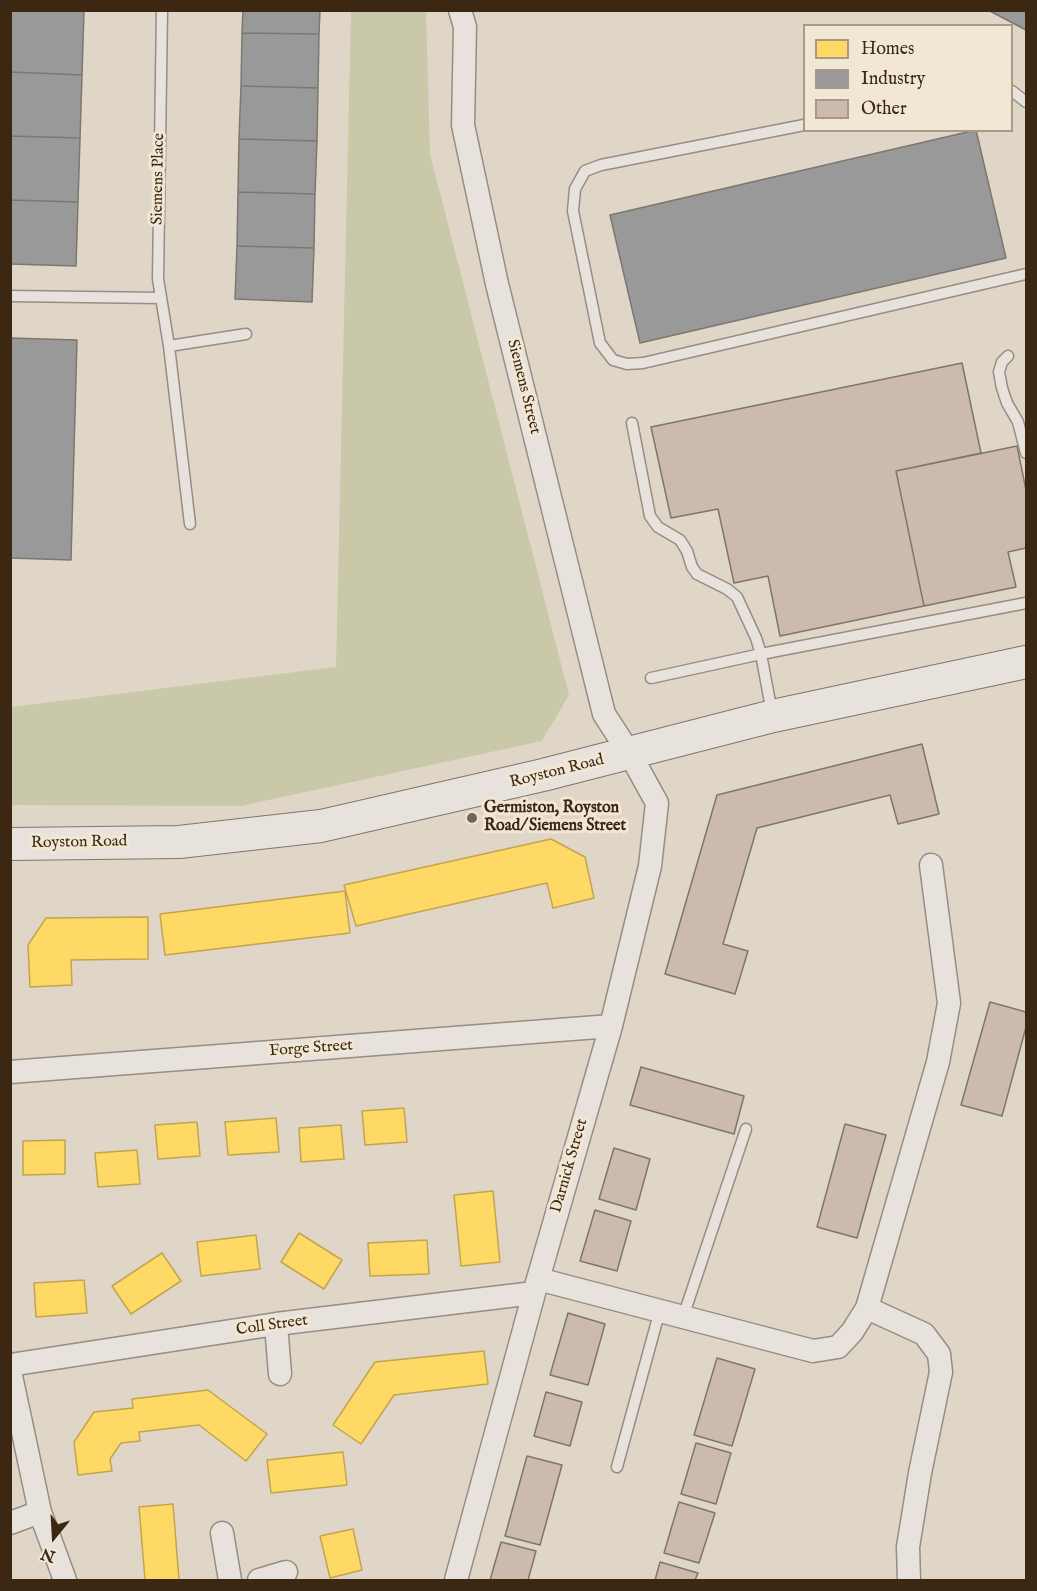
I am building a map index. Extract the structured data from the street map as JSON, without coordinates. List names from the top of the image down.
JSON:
{
  "streets": {
    "street": [
      "Siemens Street",
      "Royston Road",
      "Forge Street",
      "Darnick Street",
      "Coll Street"
    ],
    "lane": ["Siemens Place"]
  },
  "crossings": [
    ["Siemens Street", "Royston Road"],
    ["Siemens Street", "Darnick Street"],
    ["Royston Road", "Darnick Street"],
    ["Forge Street", "Darnick Street"],
    ["Darnick Street", "Coll Street"]
  ],
  "places": ["Germiston, Royston Road/ Siemens Street"],
  "legend": ["Homes", "Industry", "Other"],
  "north": "bottom"
}
